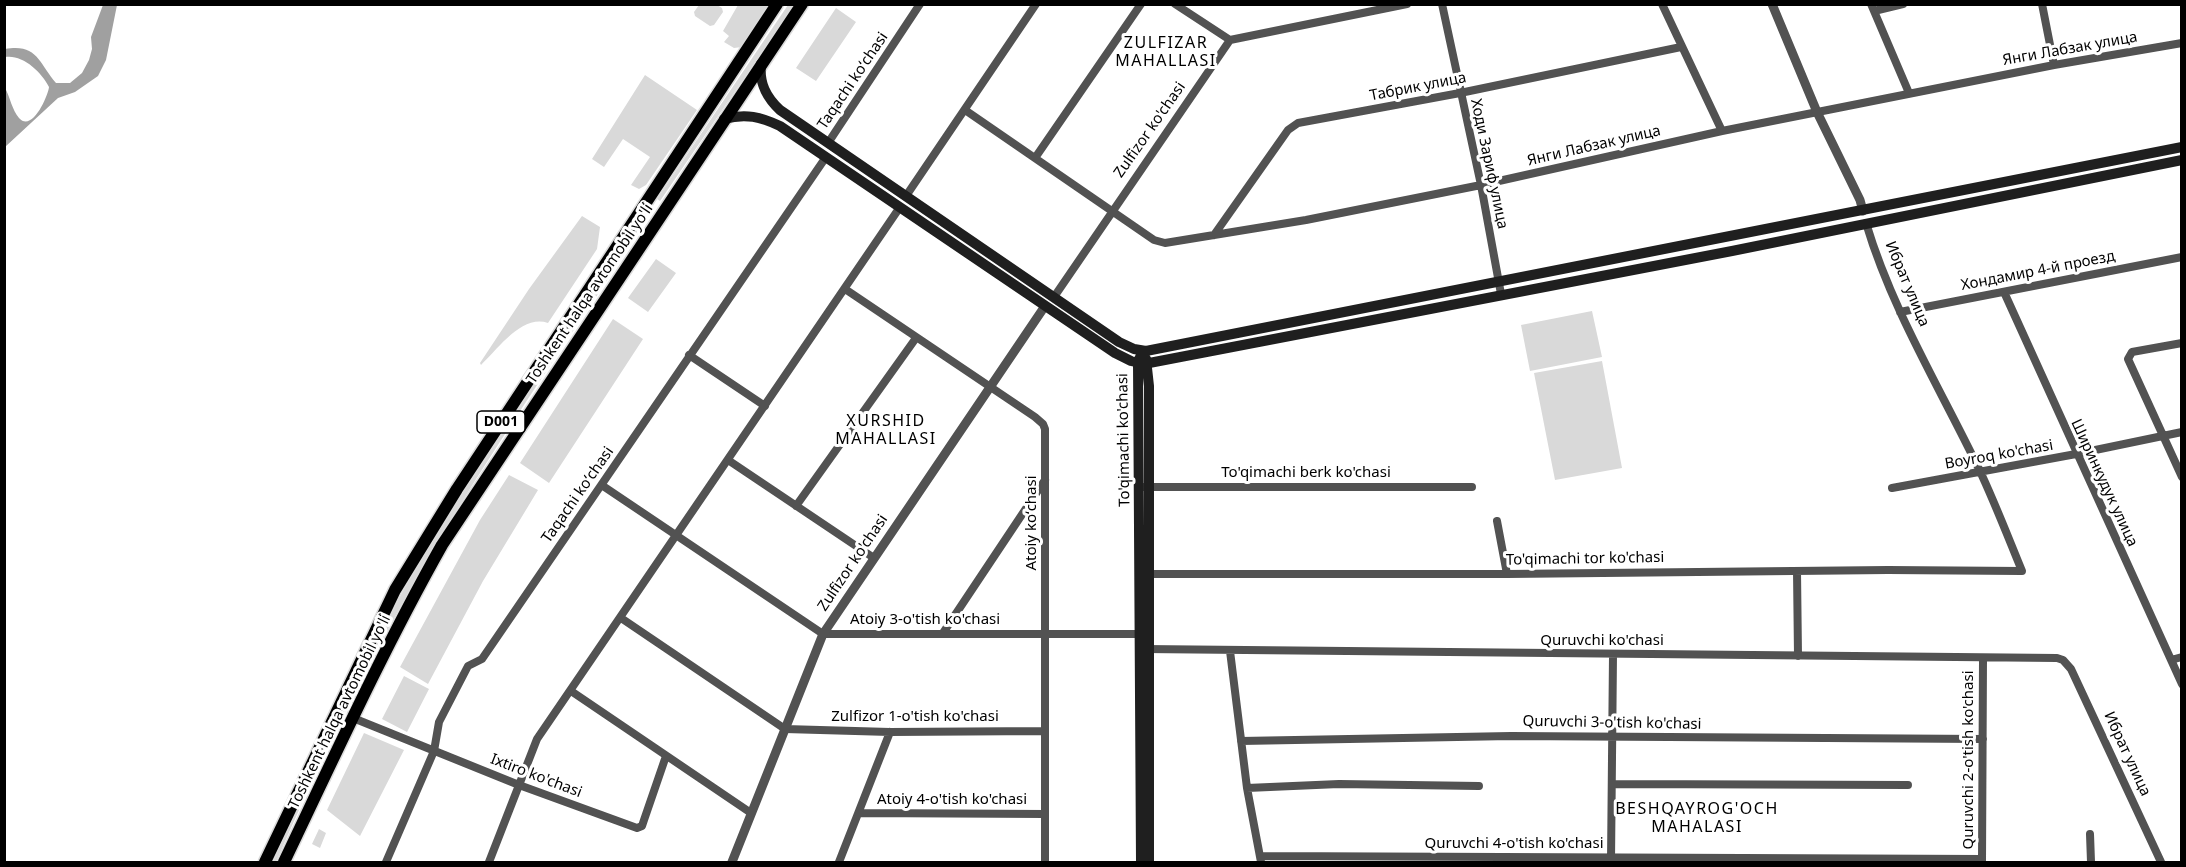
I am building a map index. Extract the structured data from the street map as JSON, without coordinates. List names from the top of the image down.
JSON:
{
  "streets": {
    "highway": ["Toshkent halqa avtomobil yo'li", "D001"],
    "main road": ["Ибрат улица", "To'qimachi ko'chasi"],
    "street": [
      "Янги Лабзак улица",
      "Taqachi koʻchasi",
      "Табрик улица",
      "Zulfizor ko'chasi",
      "Ходи Зариф улица",
      "Хондамир 4-й проезд",
      "Boyroq ko'chasi",
      "To'qimachi berk ko'chasi",
      "Ширинкудук улица",
      "Atoiy koʻchasi",
      "To'qimachi tor ko'chasi",
      "Atoiy 3-o'tish ko'chasi",
      "Quruvchi ko'chasi",
      "Zulfizor 1-o'tish ko'chasi",
      "Quruvchi 3-o'tish ko'chasi",
      "Quruvchi 2-o'tish ko'chasi",
      "Ixtiro ko'chasi",
      "Atoiy 4-o'tish ko'chasi",
      "Quruvchi 4-o'tish ko'chasi"
    ]
  },
  "crossings": [
    ["Янги Лабзак улица", "Табрик улица"],
    ["Янги Лабзак улица", "Zulfizor ko'chasi"],
    ["Янги Лабзак улица", "Ходи Зариф улица"],
    ["Янги Лабзак улица", "Ибрат улица"],
    ["Taqachi koʻchasi", "Ixtiro ko'chasi"],
    ["Табрик улица", "Ходи Зариф улица"],
    ["Zulfizor ko'chasi", "Atoiy koʻchasi"],
    ["Zulfizor ko'chasi", "Atoiy 3-o'tish ko'chasi"],
    ["Zulfizor ko'chasi", "Zulfizor 1-o'tish ko'chasi"],
    ["Хондамир 4-й проезд", "Ибрат улица"],
    ["Хондамир 4-й проезд", "Ширинкудук улица"],
    ["Ибрат улица", "Boyroq ko'chasi"],
    ["Ибрат улица", "To'qimachi tor ko'chasi"],
    ["Ибрат улица", "Quruvchi ko'chasi"],
    ["Toshkent halqa avtomobil yo'li", "Ixtiro ko'chasi"],
    ["To'qimachi ko'chasi", "To'qimachi berk ko'chasi"],
    ["To'qimachi ko'chasi", "To'qimachi tor ko'chasi"],
    ["To'qimachi ko'chasi", "Atoiy 3-o'tish ko'chasi"],
    ["To'qimachi ko'chasi", "Quruvchi ko'chasi"],
    ["Boyroq ko'chasi", "Ширинкудук улица"],
    ["Atoiy koʻchasi", "Atoiy 3-o'tish ko'chasi"],
    ["Atoiy koʻchasi", "Zulfizor 1-o'tish ko'chasi"],
    ["Atoiy koʻchasi", "Atoiy 4-o'tish ko'chasi"],
    ["Quruvchi ko'chasi", "Quruvchi 2-o'tish ko'chasi"],
    ["Quruvchi 3-o'tish ko'chasi", "Quruvchi 2-o'tish ko'chasi"],
    ["Quruvchi 2-o'tish ko'chasi", "Quruvchi 4-o'tish ko'chasi"]
  ],
  "districts": ["ZULFIZAR MAHALLASI", "XURSHID MAHALLASI", "BESHQAYROG'OCH MAHALASI"]
}
